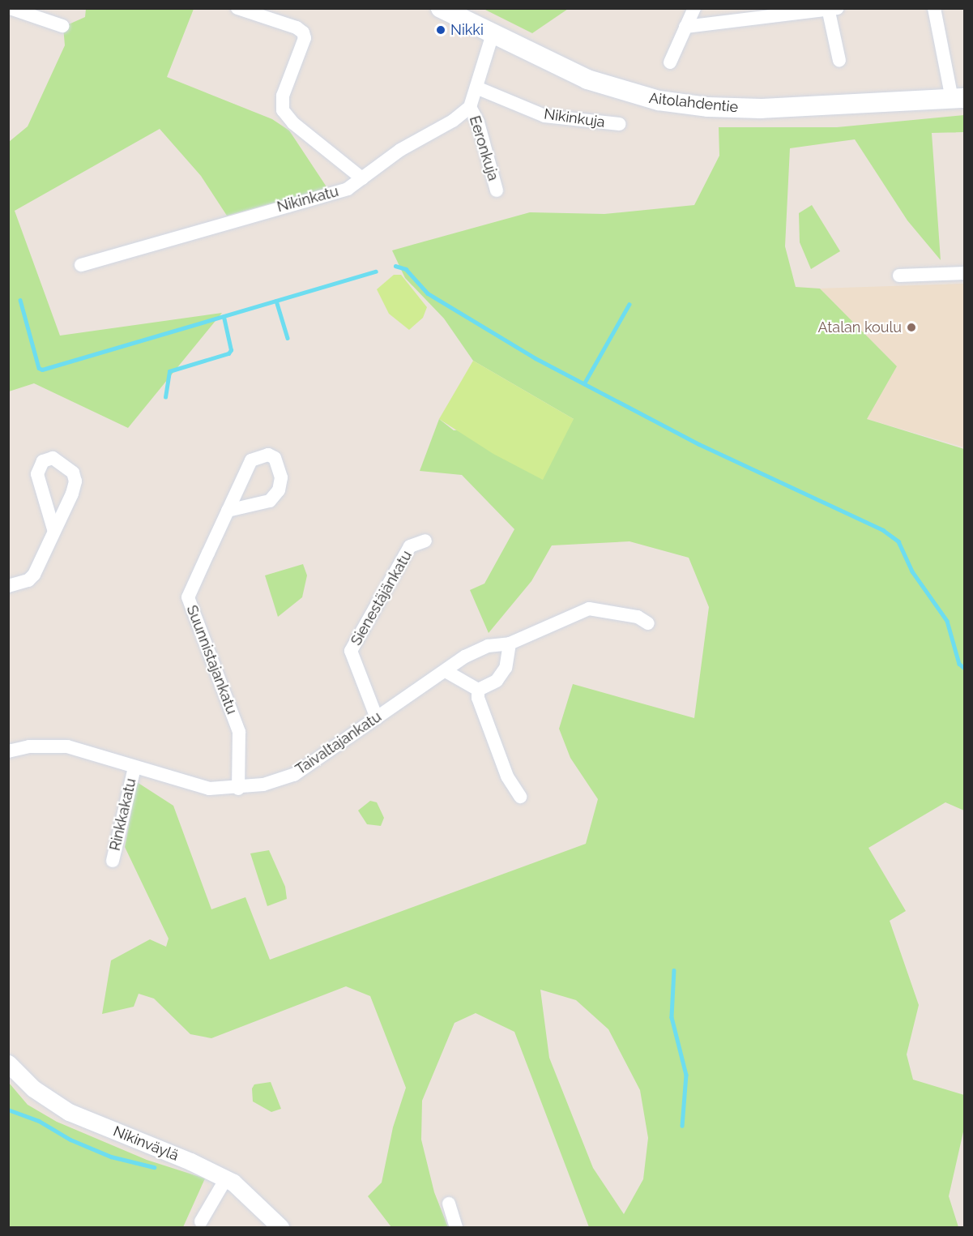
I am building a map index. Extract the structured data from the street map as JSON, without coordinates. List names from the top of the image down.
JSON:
{
  "streets": {
    "main road": ["Aitolahdentie"],
    "street": [
      "Nikinkuja",
      "Eeronkuja",
      "Nikinkatu",
      "Sienestäjänkatu",
      "Suunnistajankatu",
      "Taivaltajankatu",
      "Rinkkakatu",
      "Nikinväylä"
    ]
  },
  "crossings": [
    ["Eeronkuja", "Nikinkatu"],
    ["Sienestäjänkatu", "Taivaltajankatu"],
    ["Suunnistajankatu", "Taivaltajankatu"],
    ["Taivaltajankatu", "Rinkkakatu"]
  ],
  "places": ["Nikki", "Atalan koulu"]
}
